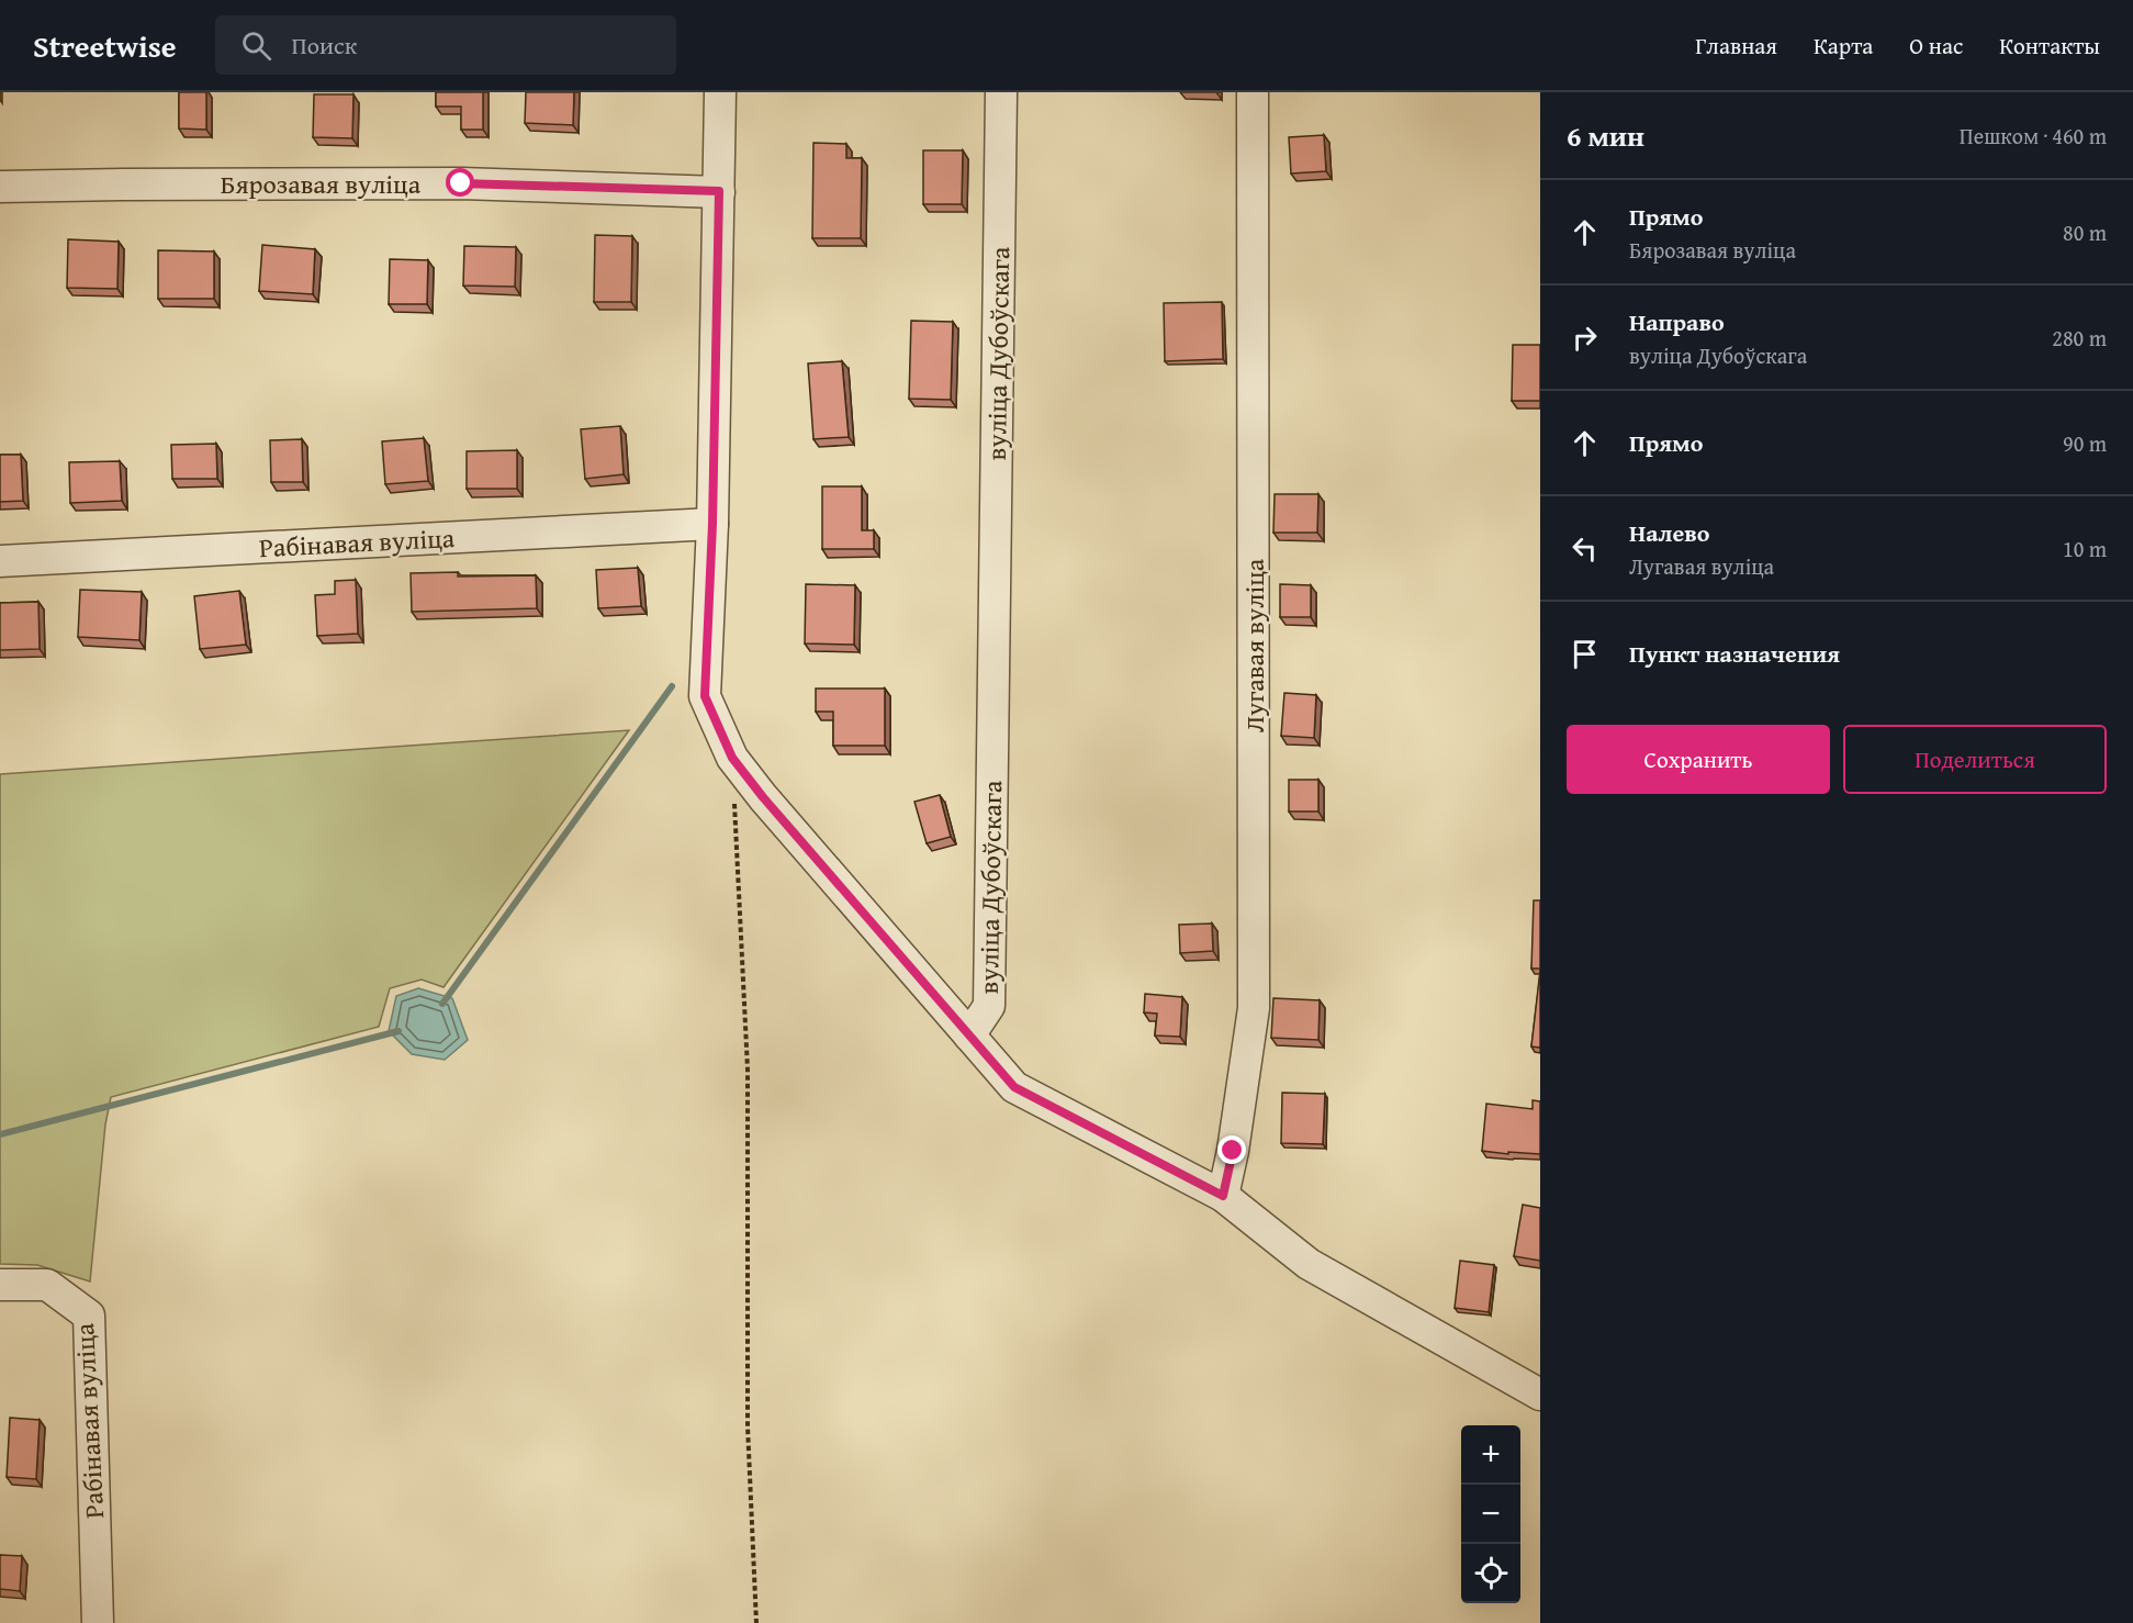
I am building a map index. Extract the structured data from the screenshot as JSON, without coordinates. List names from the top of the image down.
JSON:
{
  "streets": {
    "street": [
      "Бярозавая вуліца",
      "вуліца Дубоўскага",
      "Рабінавая вуліца",
      "Лугавая вуліца"
    ]
  },
  "crossings": [
    ["Бярозавая вуліца", "вуліца Дубоўскага"],
    ["вуліца Дубоўскага", "Рабінавая вуліца"]
  ],
  "page": {
    "header": "Streetwise",
    "search": "Поиск",
    "nav": [
      "Главная",
      "Карта",
      "О нас",
      "Контакты"
    ],
    "heading": ["6 мин", "Пешком · 460 m"],
    "list": [
      ["Прямо", "Бярозавая вуліца", "80 m"],
      ["Направо", "вуліца Дубоўскага", "280 m"],
      ["Прямо", "90 m"],
      ["Налево", "Лугавая вуліца", "10 m"],
      "Пункт назначения"
    ],
    "buttons": ["Сохранить", "Поделиться"],
    "map_buttons": ["+", "−"]
  }
}
